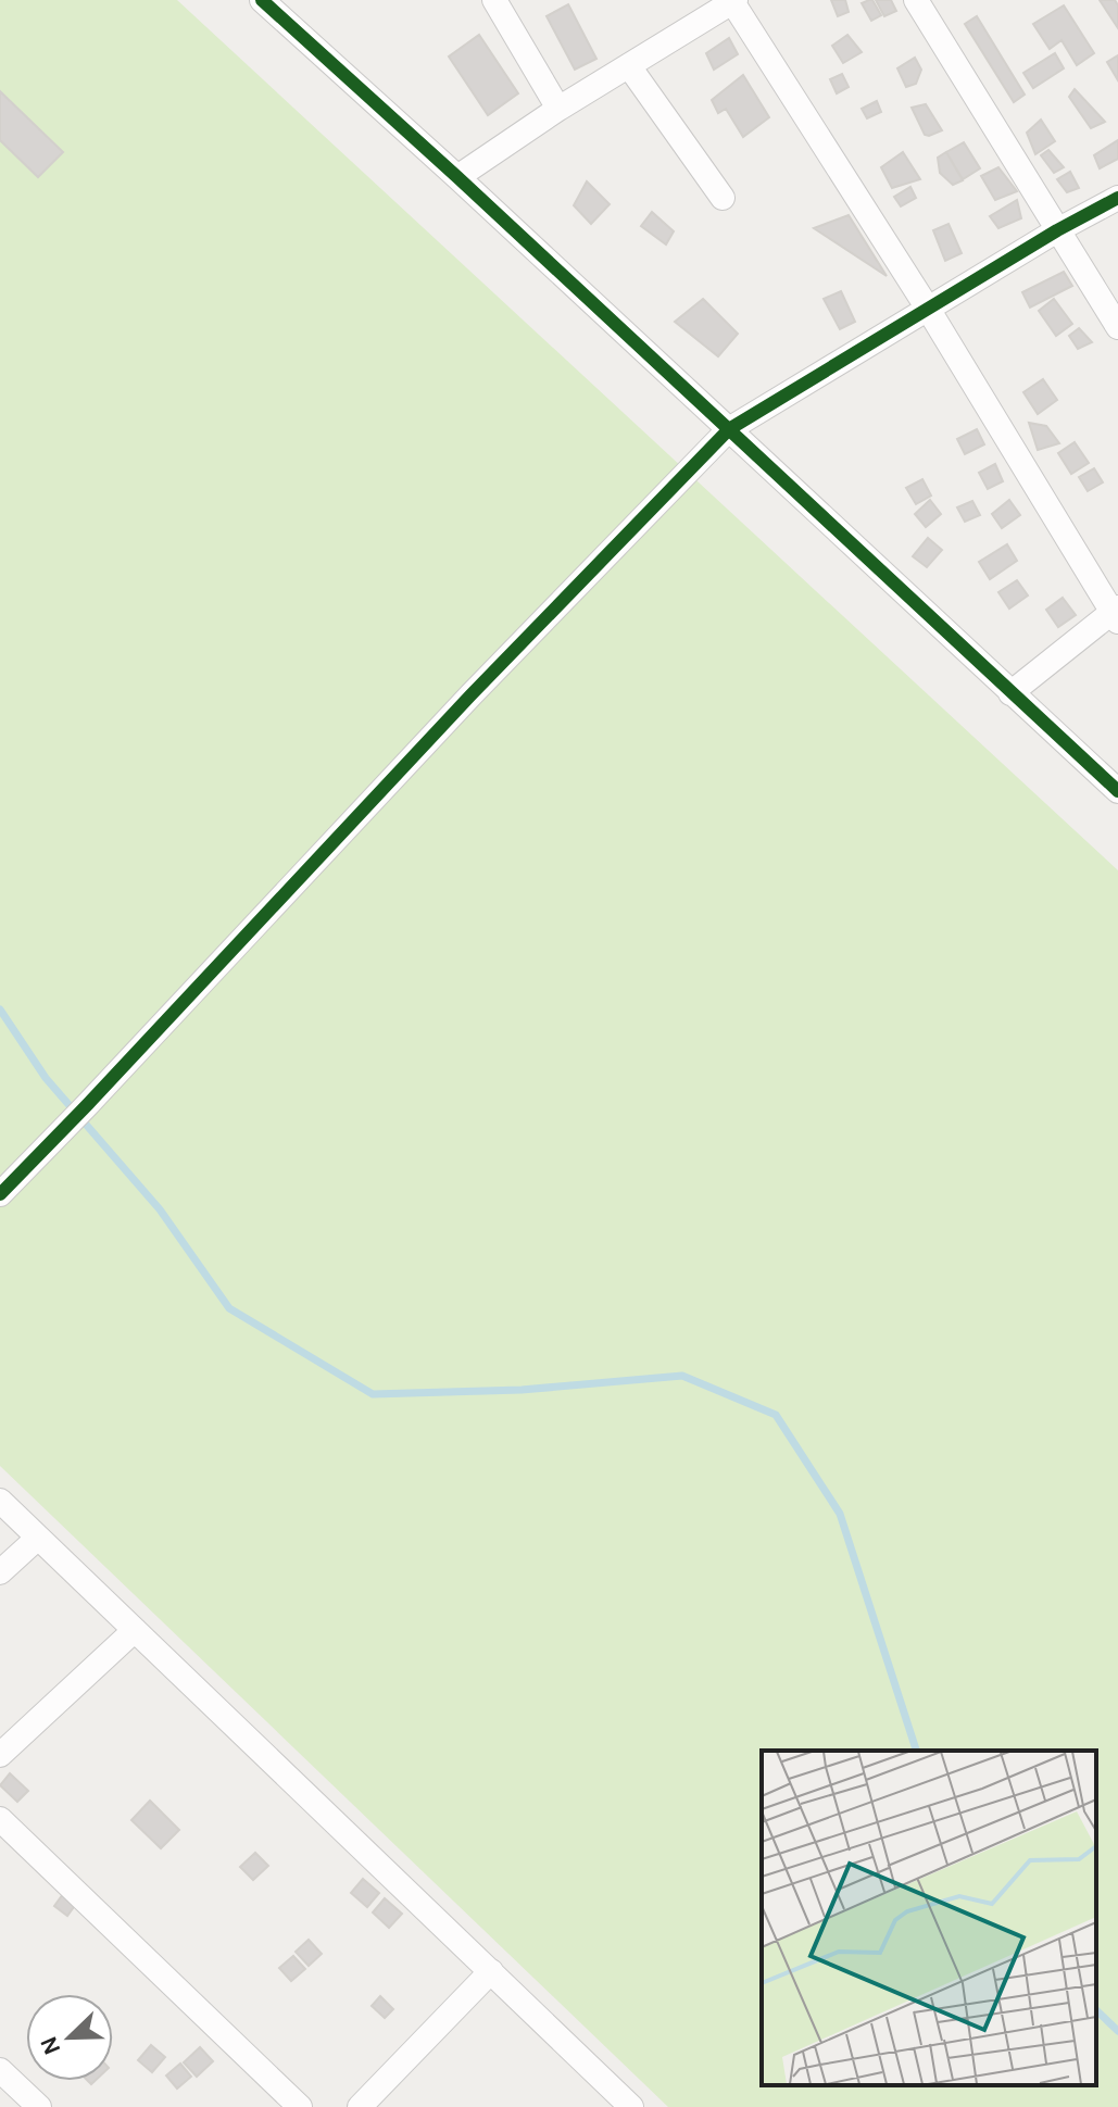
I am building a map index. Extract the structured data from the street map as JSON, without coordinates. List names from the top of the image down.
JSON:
{
  "north": "bottom left"
}
